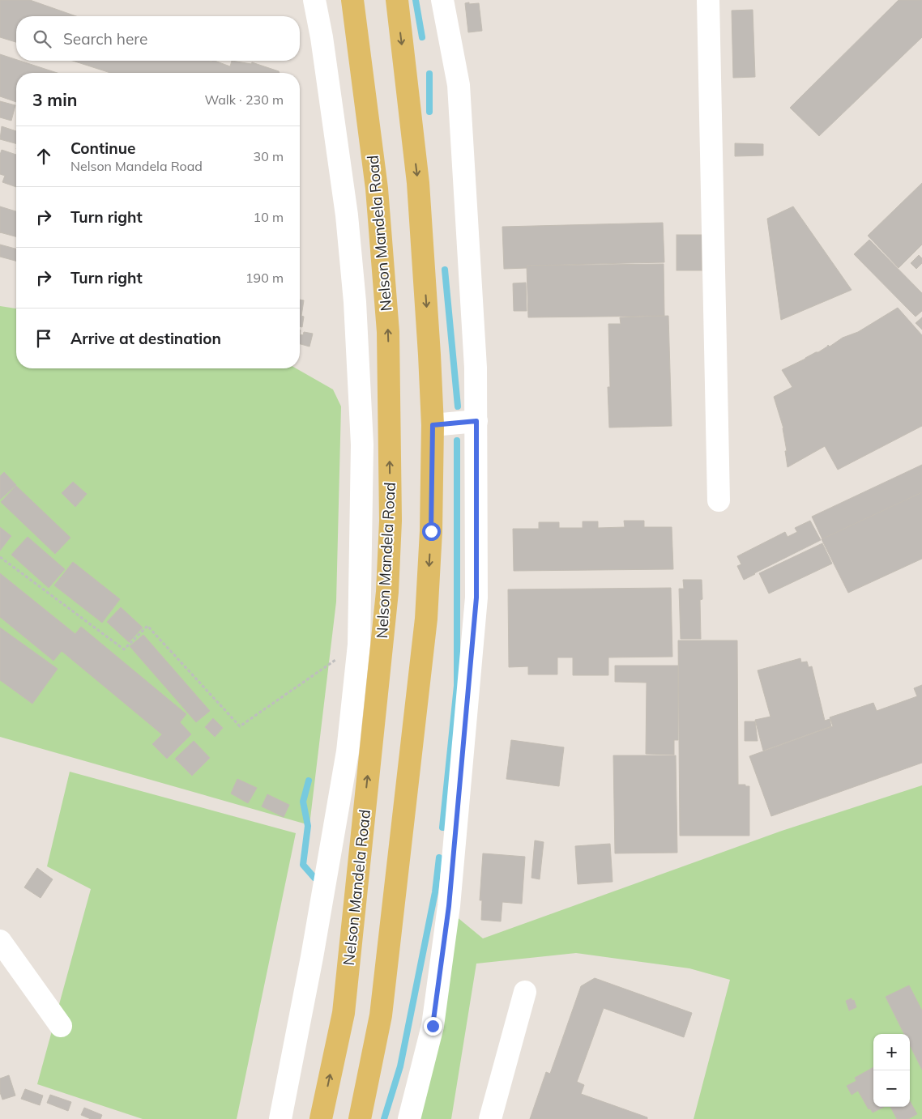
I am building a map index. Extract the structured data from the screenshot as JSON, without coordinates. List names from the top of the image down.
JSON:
{
  "streets": {
    "main road": ["Nelson Mandela Road"]
  },
  "page": {
    "search": "Search here",
    "heading": ["3 min", "Walk · 230 m"],
    "list": [
      ["Continue", "Nelson Mandela Road", "30 m"],
      ["Turn right", "10 m"],
      ["Turn right", "190 m"],
      "Arrive at destination"
    ],
    "map_buttons": ["+", "−"]
  }
}
